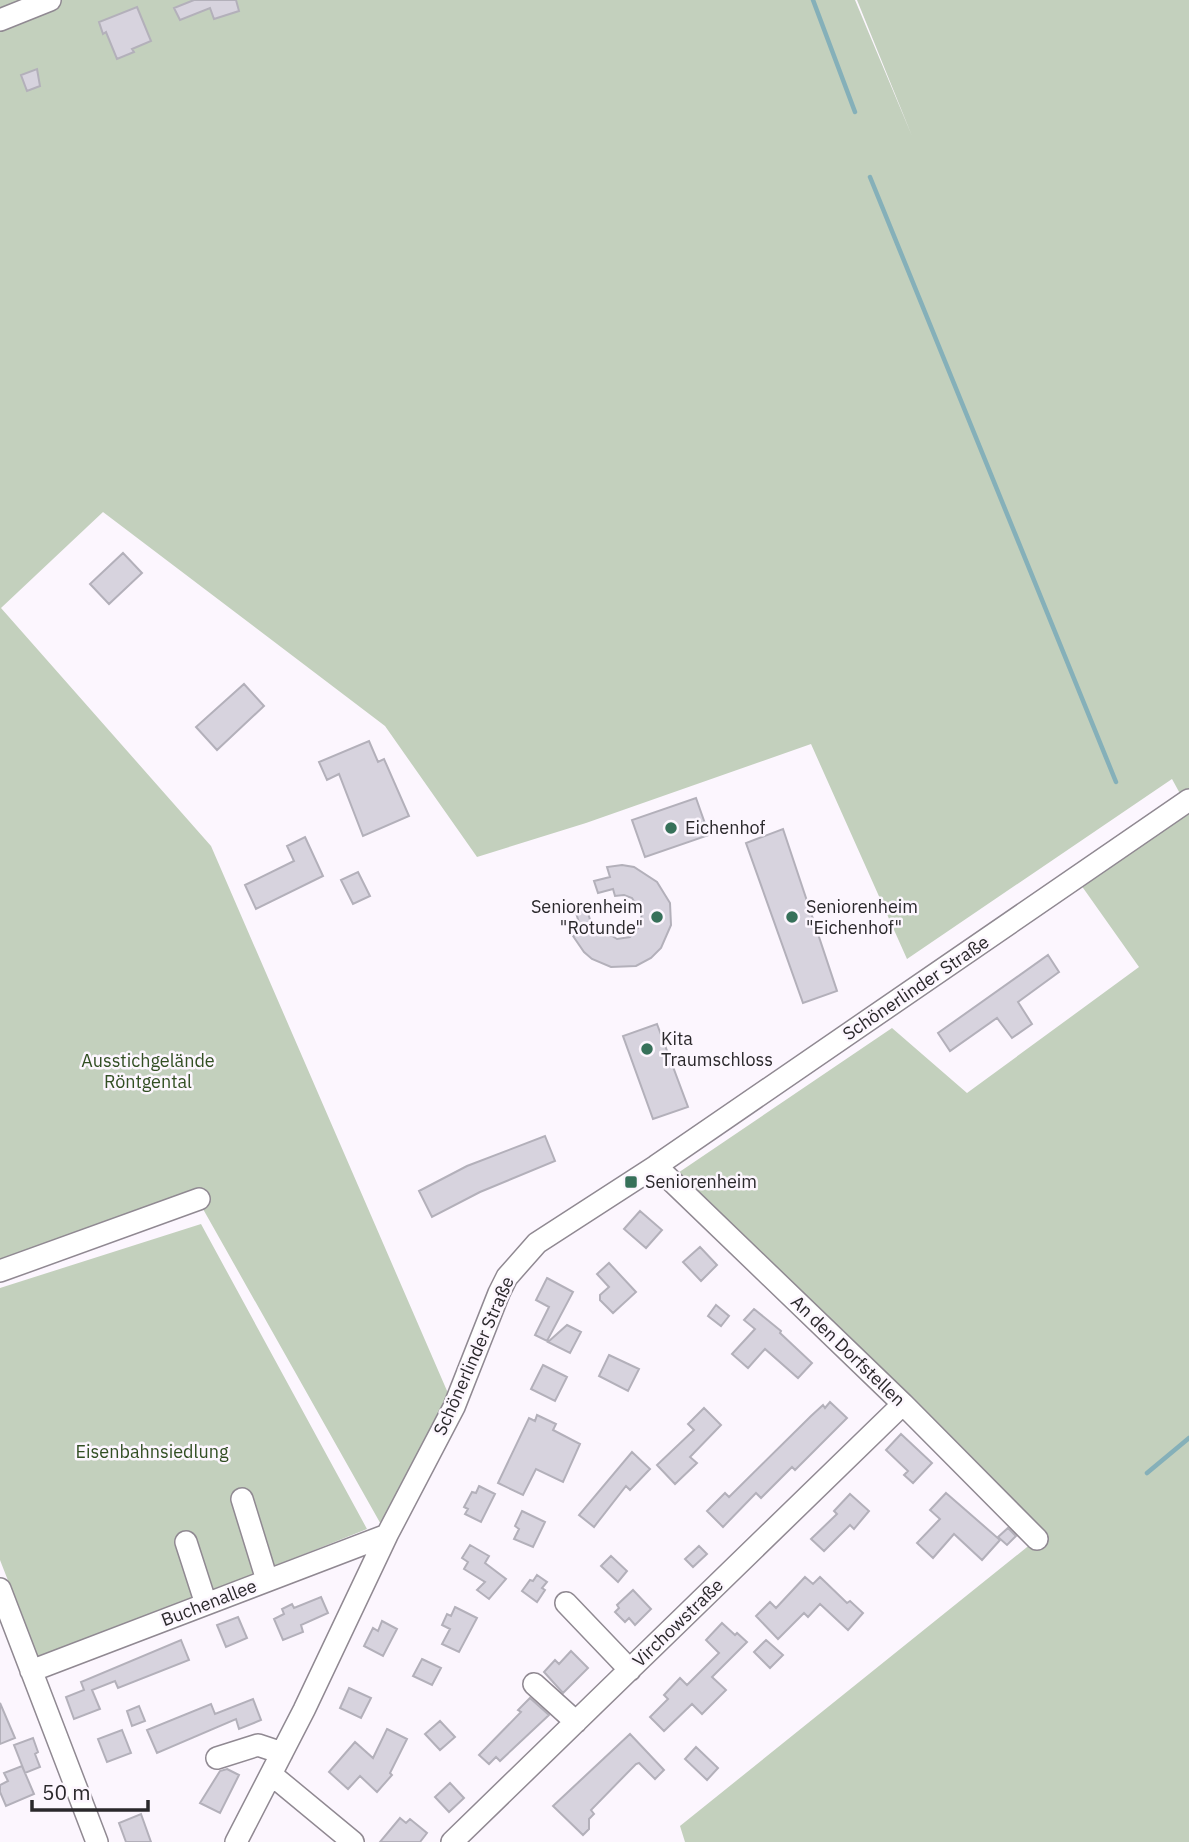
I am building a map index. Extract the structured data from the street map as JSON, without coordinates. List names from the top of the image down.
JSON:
{
  "streets": {
    "street": [
      "Schönerlinder Straße",
      "An den Dorfstellen",
      "Buchenallee",
      "Virchowstraße"
    ]
  },
  "crossings": [
    ["Schönerlinder Straße", "An den Dorfstellen"],
    ["Schönerlinder Straße", "Buchenallee"],
    ["An den Dorfstellen", "Virchowstraße"]
  ],
  "parks": ["Ausstichgelände Röntgental", "Eisenbahnsiedlung"],
  "places": {
    "other": [
      "Eichenhof",
      "Seniorenheim \"Rotunde\"",
      "Seniorenheim \"Eichenhof\"",
      "Kita Traumschloss"
    ],
    "transit": ["Seniorenheim"]
  },
  "scale_bar": "50 m"
}
